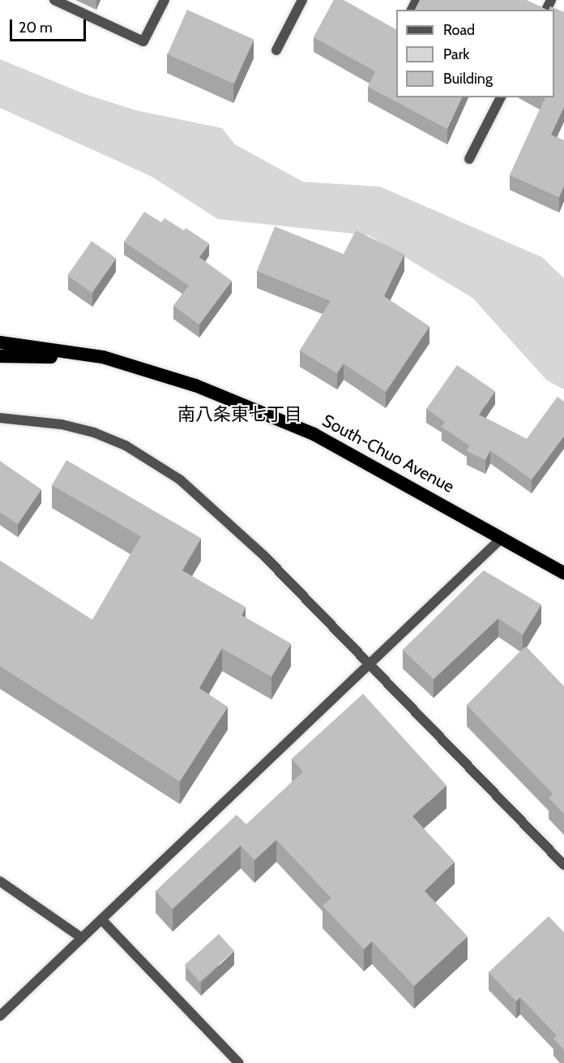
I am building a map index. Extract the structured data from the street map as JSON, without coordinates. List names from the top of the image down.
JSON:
{
  "streets": {
    "highway": ["South-Chuo Avenue"]
  },
  "districts": ["南八条東七丁目"],
  "legend": ["Road", "Park", "Building"],
  "scale_bar": "20 m"
}
